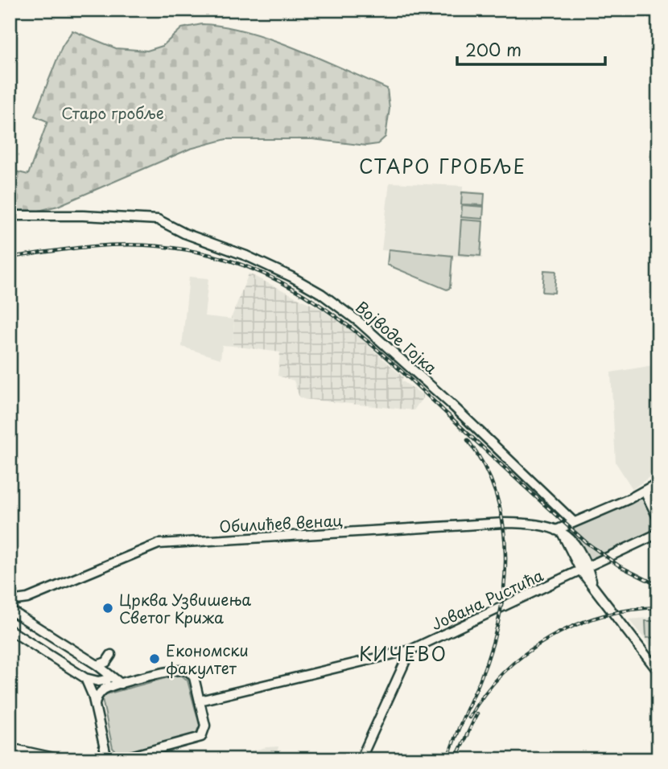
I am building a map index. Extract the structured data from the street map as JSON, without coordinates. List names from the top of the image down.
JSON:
{
  "streets": {
    "street": ["Војводе Гојка", "Обилићев венац", "Јована Ристића"]
  },
  "districts": ["СТАРО ГРОБЉЕ", "КИЧЕВО"],
  "parks": ["Старо гробље"],
  "places": ["Црква Узвишења Светог Крижа", "Економски факултет"],
  "scale_bar": "200 m"
}
